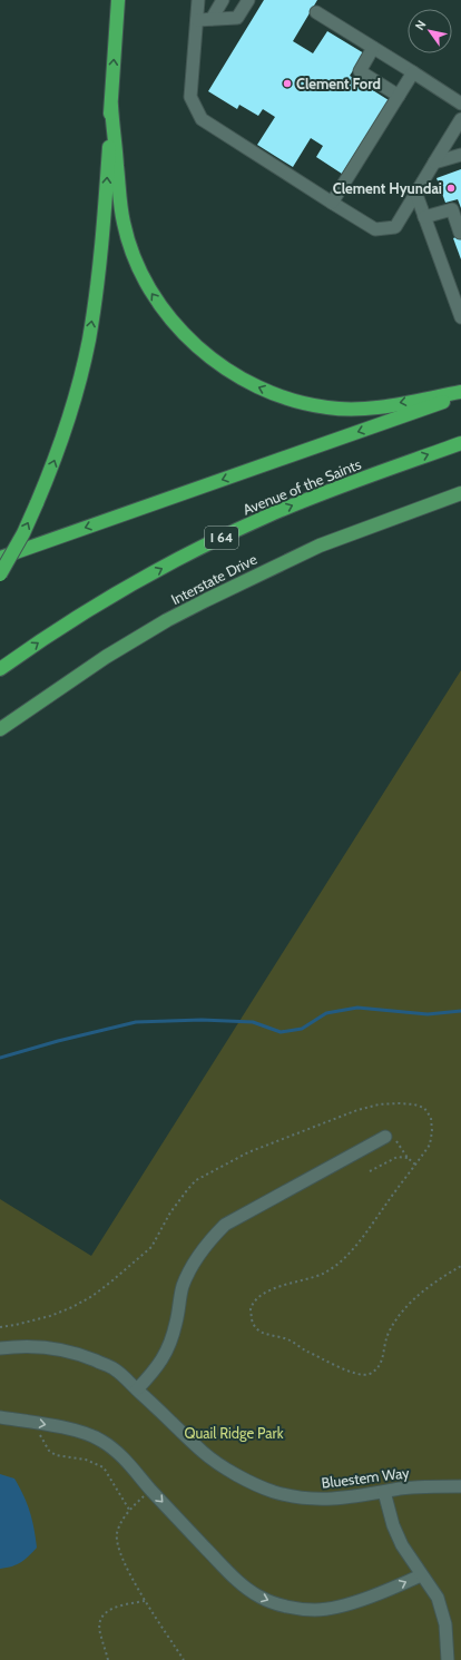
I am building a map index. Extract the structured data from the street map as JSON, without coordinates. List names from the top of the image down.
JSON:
{
  "streets": {
    "highway": ["Avenue of the Saints", "I 64"],
    "main road": ["Interstate Drive"],
    "street": ["Bluestem Way"]
  },
  "parks": ["Quail Ridge Park"],
  "places": ["Clement Ford", "Clement Hyundai"],
  "north": "top left"
}
